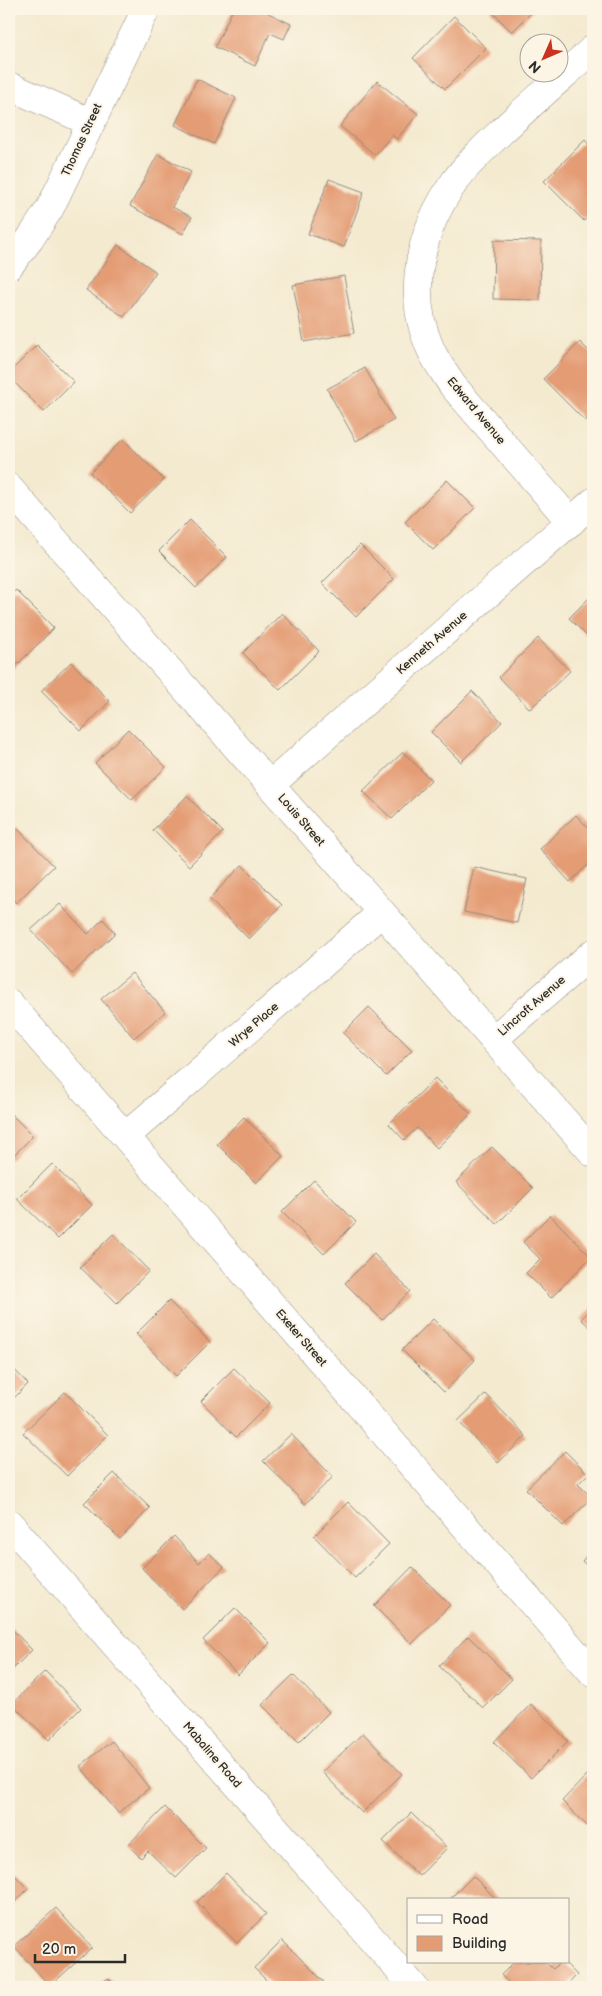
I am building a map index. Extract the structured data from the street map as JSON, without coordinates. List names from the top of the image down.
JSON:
{
  "streets": {
    "street": [
      "Thomas Street",
      "Edward Avenue",
      "Kenneth Avenue",
      "Louis Street",
      "Lincroft Avenue",
      "Wrye Place",
      "Exeter Street",
      "Mabaline Road"
    ]
  },
  "crossings": [
    ["Edward Avenue", "Kenneth Avenue"],
    ["Kenneth Avenue", "Louis Street"],
    ["Louis Street", "Lincroft Avenue"],
    ["Louis Street", "Wrye Place"],
    ["Wrye Place", "Exeter Street"]
  ],
  "legend": ["Road", "Building"],
  "scale_bar": "20 m",
  "north": "bottom left"
}
